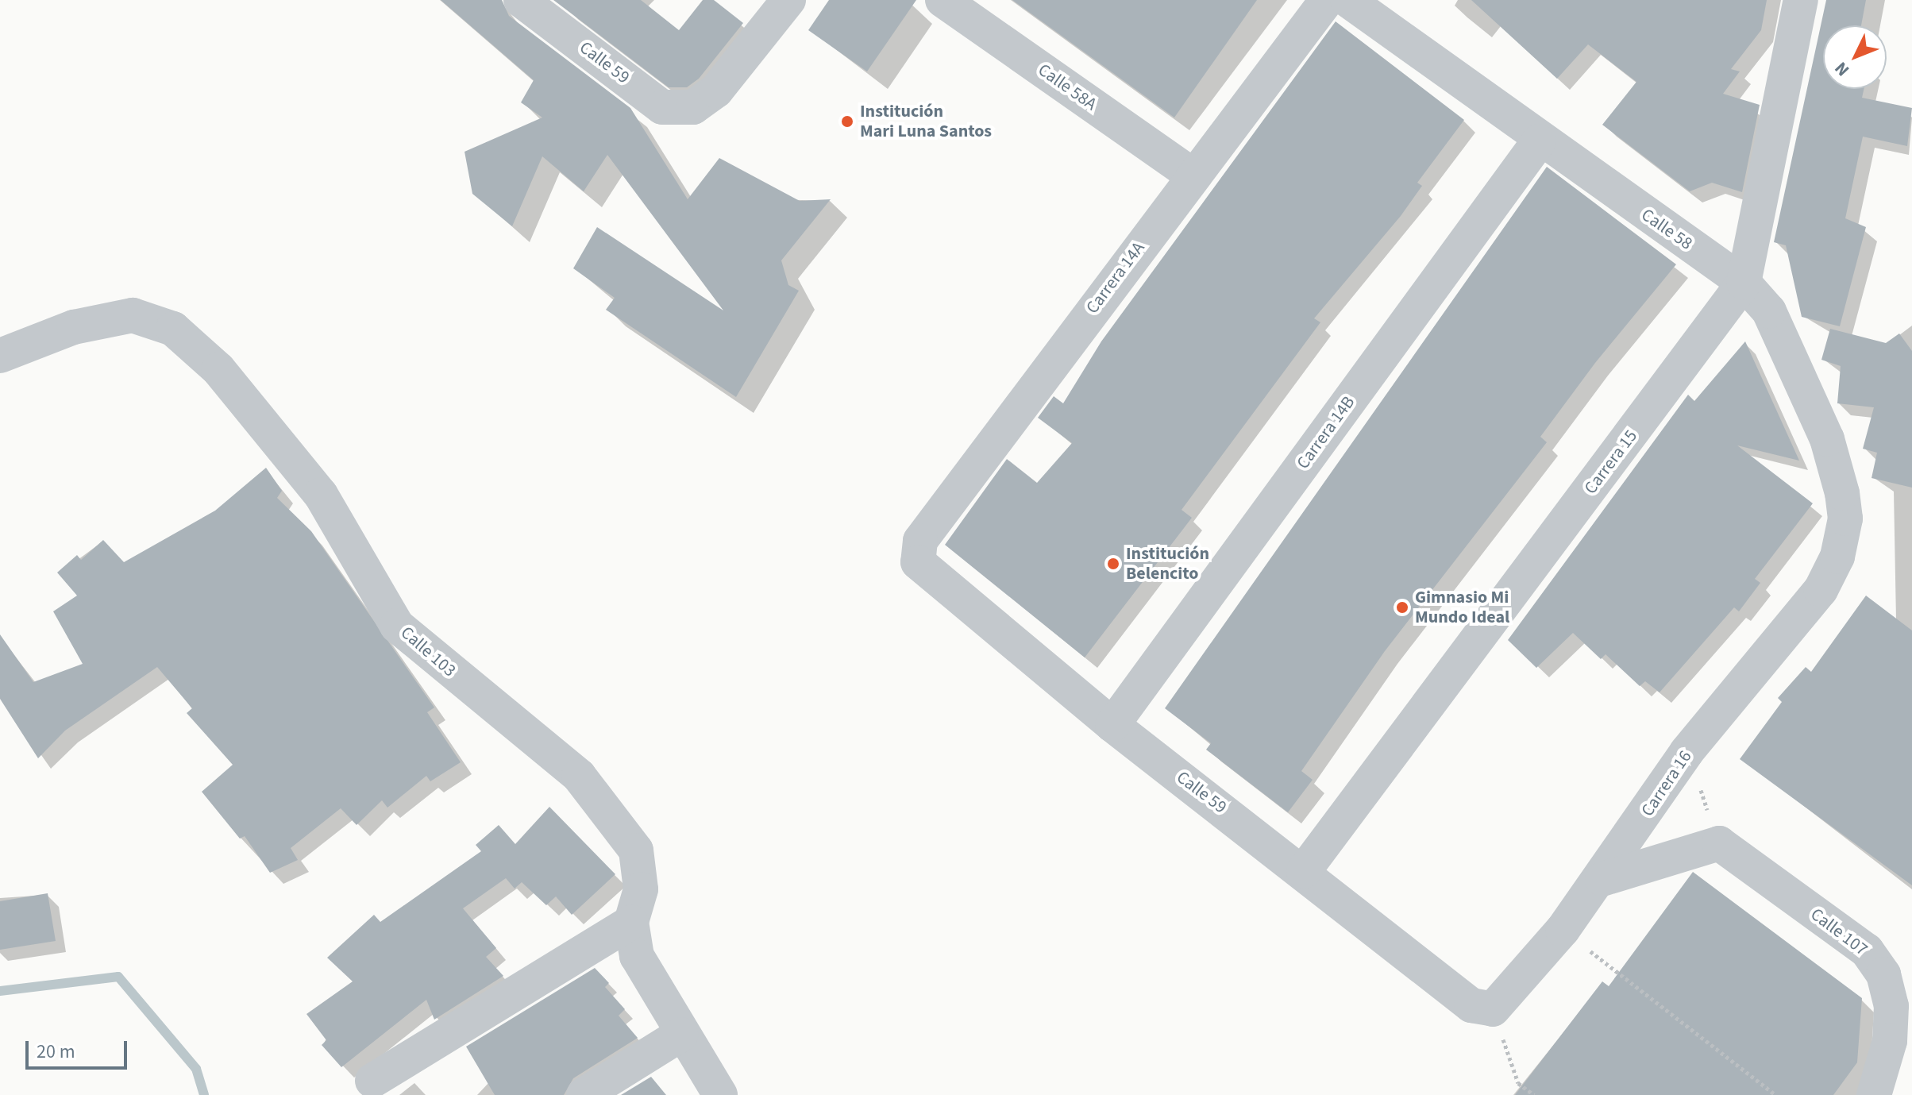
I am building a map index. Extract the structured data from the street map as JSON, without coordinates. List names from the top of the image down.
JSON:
{
  "streets": {
    "street": [
      "Calle 59",
      "Calle 58A",
      "Calle 58",
      "Carrera 14A",
      "Carrera 14B",
      "Carrera 15",
      "Calle 103",
      "Carrera 16",
      "Calle 107"
    ]
  },
  "crossings": [
    ["Calle 59", "Carrera 14A"],
    ["Calle 59", "Carrera 14B"],
    ["Calle 59", "Carrera 15"],
    ["Calle 59", "Carrera 16"],
    ["Calle 58A", "Carrera 14A"],
    ["Calle 58", "Carrera 14B"],
    ["Calle 58", "Carrera 15"],
    ["Calle 58", "Carrera 16"]
  ],
  "places": ["Institución Mari Luna Santos", "Institución Belencito", "Gimnasio Mi Mundo Ideal"],
  "scale_bar": "20 m",
  "north": "bottom left"
}
